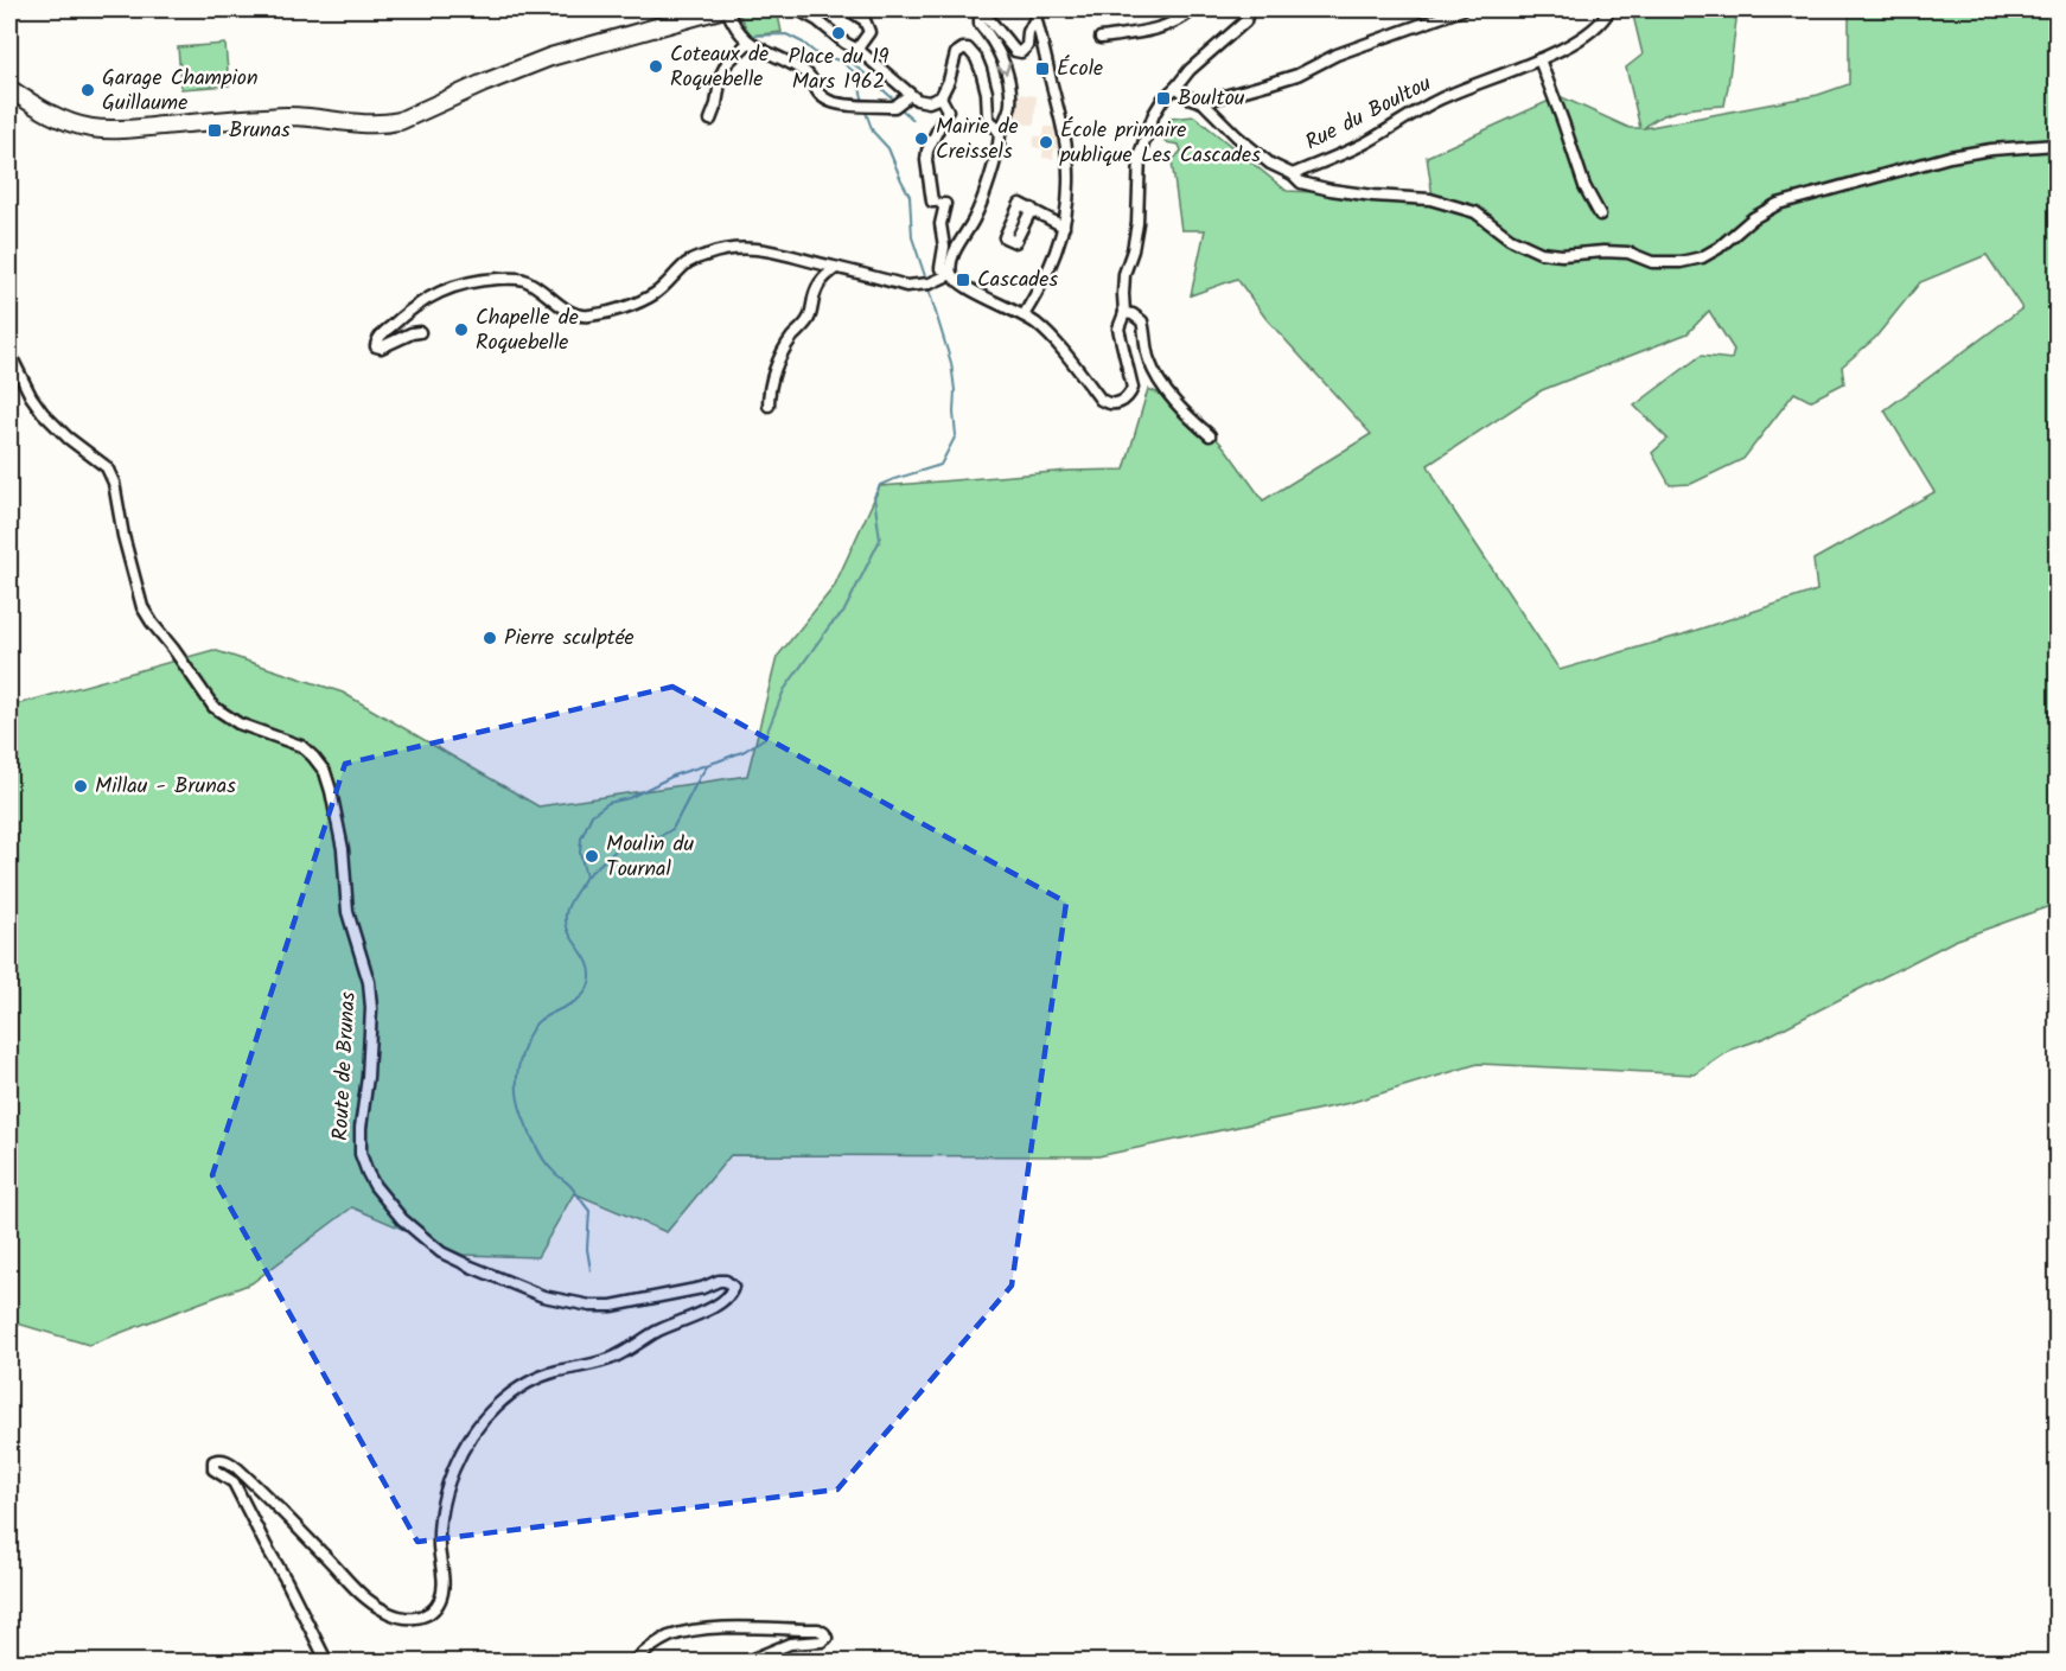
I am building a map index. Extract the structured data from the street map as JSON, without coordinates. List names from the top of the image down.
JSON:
{
  "streets": {
    "street": ["Rue du Boultou", "Route de Brunas"]
  },
  "places": {
    "other": [
      "Place du 19 Mars 1962",
      "Coteaux de Roquebelle",
      "Garage Champion Guillaume",
      "Mairie de Creissels",
      "École primaire publique Les Cascades",
      "Chapelle de Roquebelle",
      "Pierre sculptée",
      "Millau - Brunas",
      "Moulin du Tournal"
    ],
    "transit": [
      "École",
      "Boultou",
      "Brunas",
      "Cascades"
    ]
  }
}
